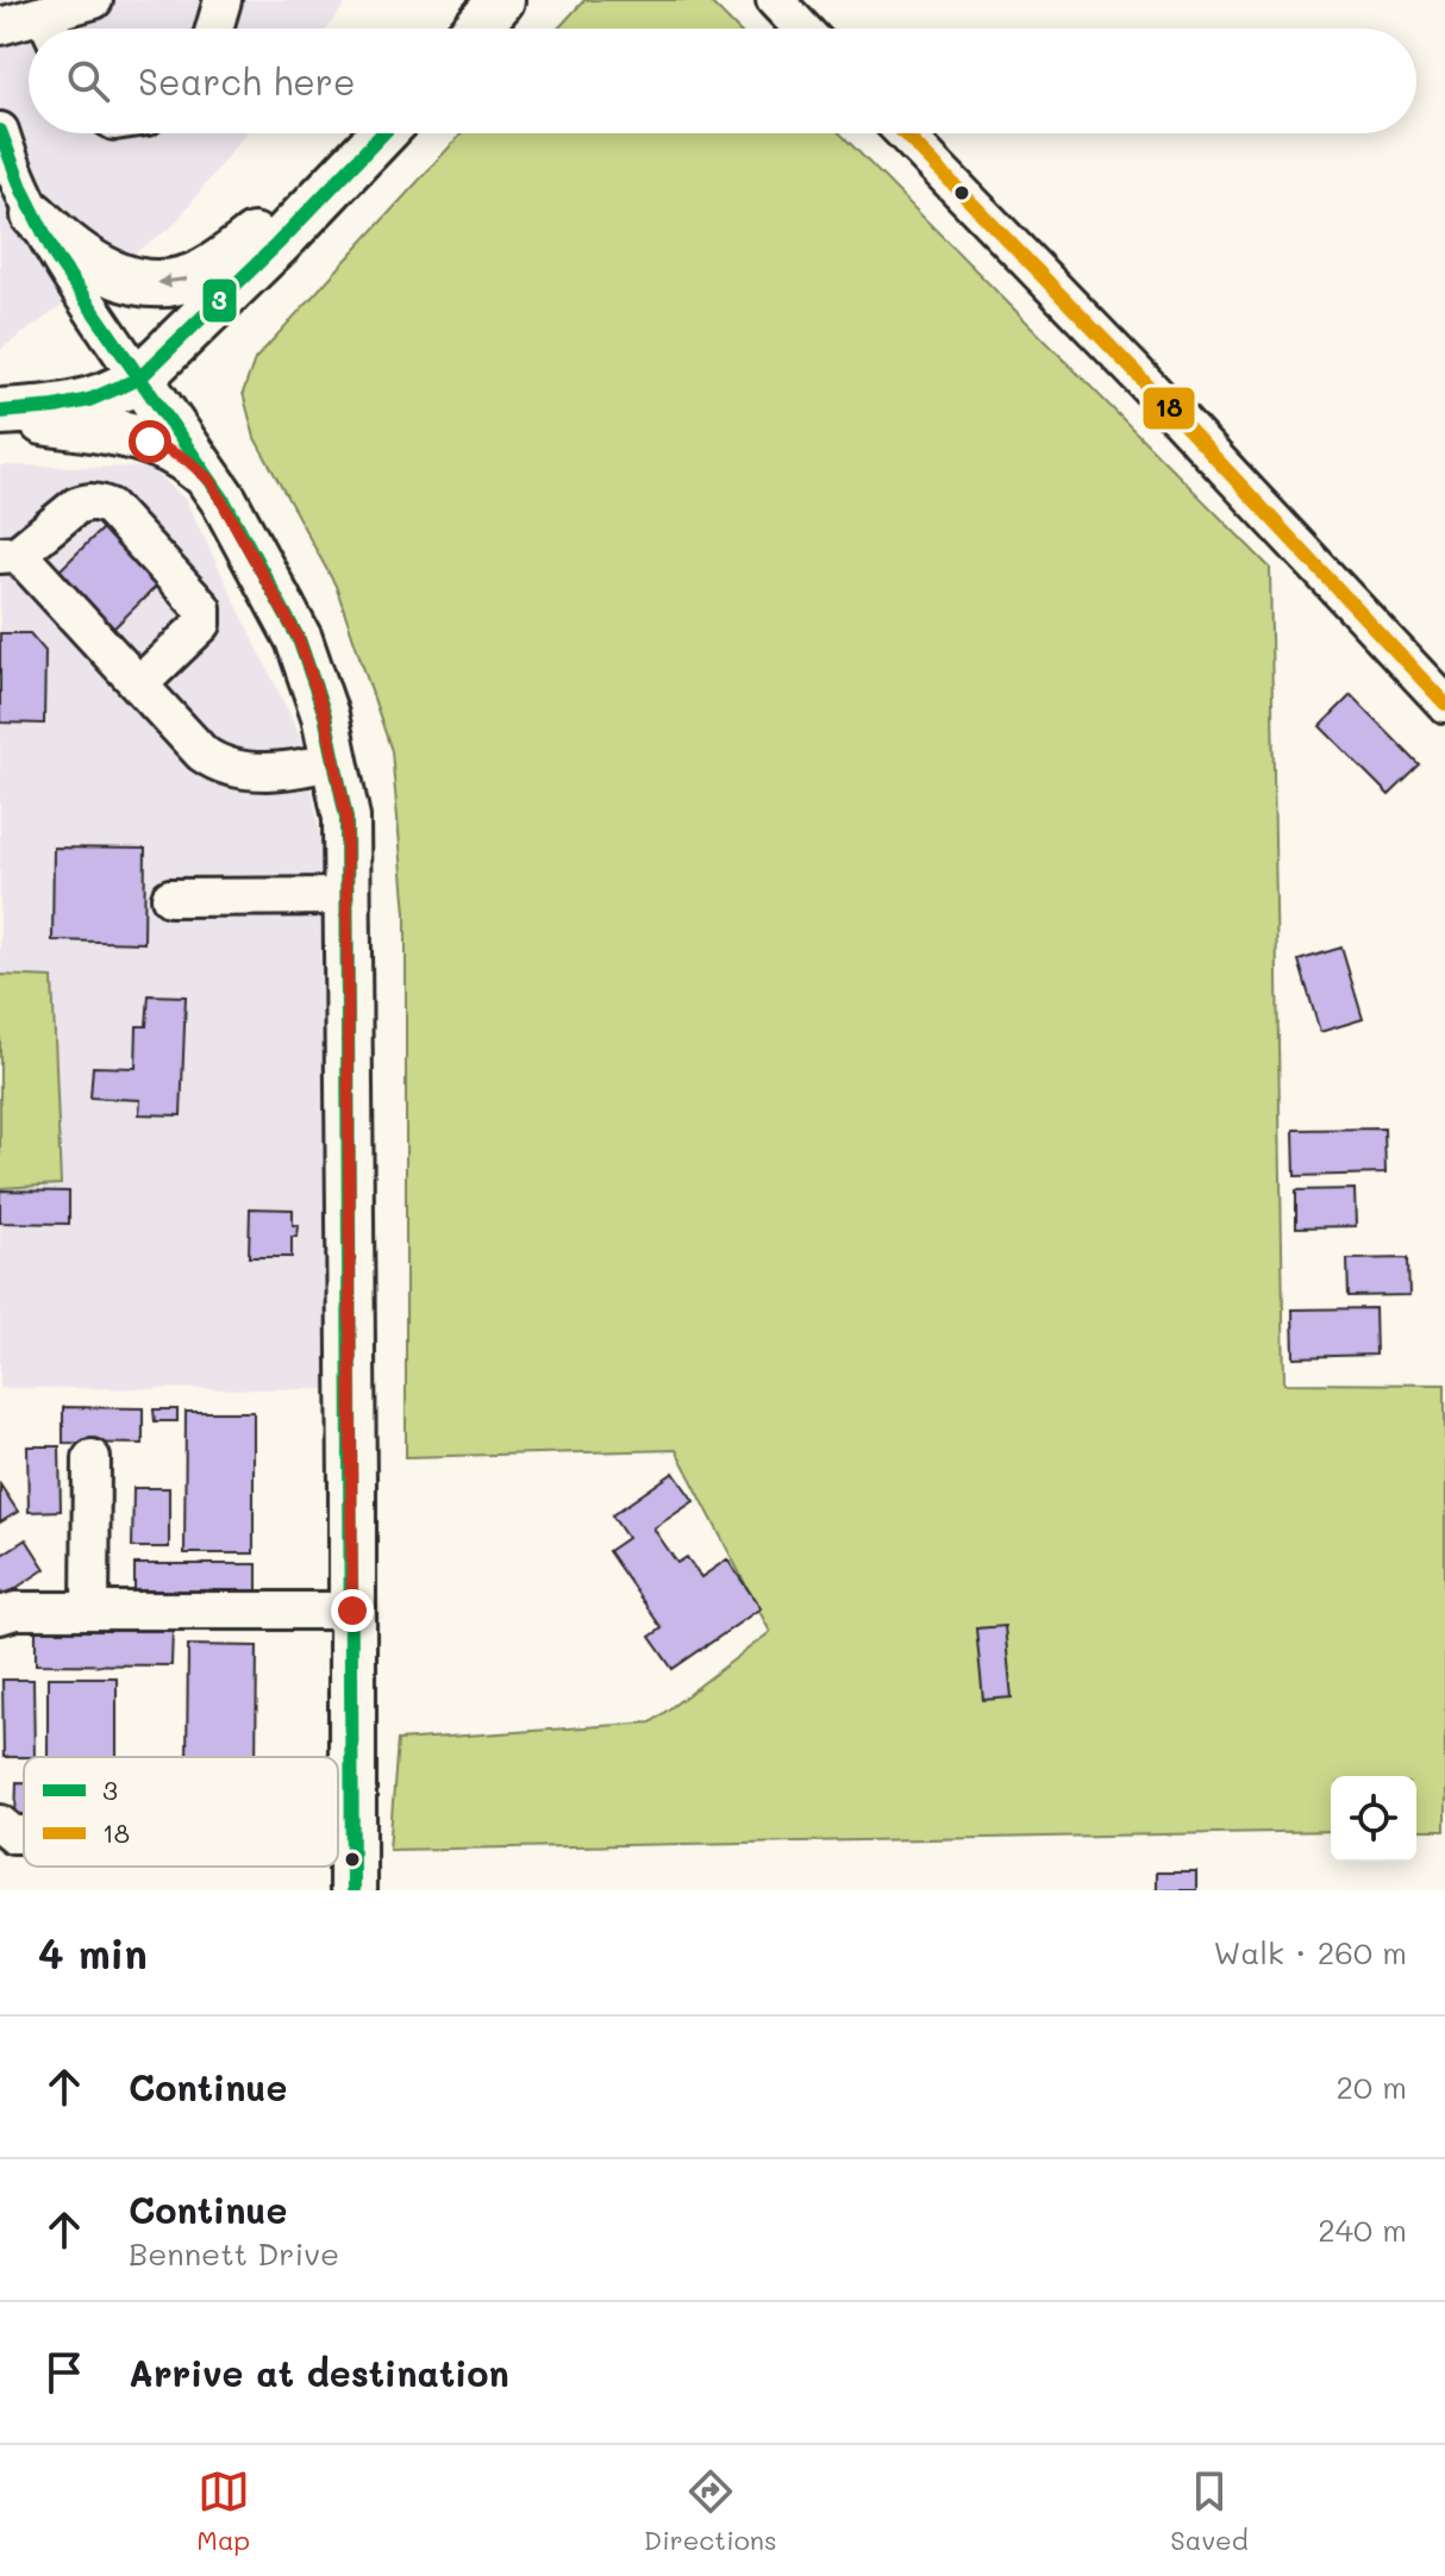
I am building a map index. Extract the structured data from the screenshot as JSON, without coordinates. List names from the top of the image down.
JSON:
{
  "lines": ["transit line 3", "transit line 18"],
  "legend": ["3", "18"],
  "page": {
    "search": "Search here",
    "heading": ["4 min", "Walk · 260 m"],
    "list": [
      ["Continue", "20 m"],
      ["Continue", "Bennett Drive", "240 m"],
      "Arrive at destination"
    ],
    "nav": ["Map", "Directions", "Saved"]
  }
}
